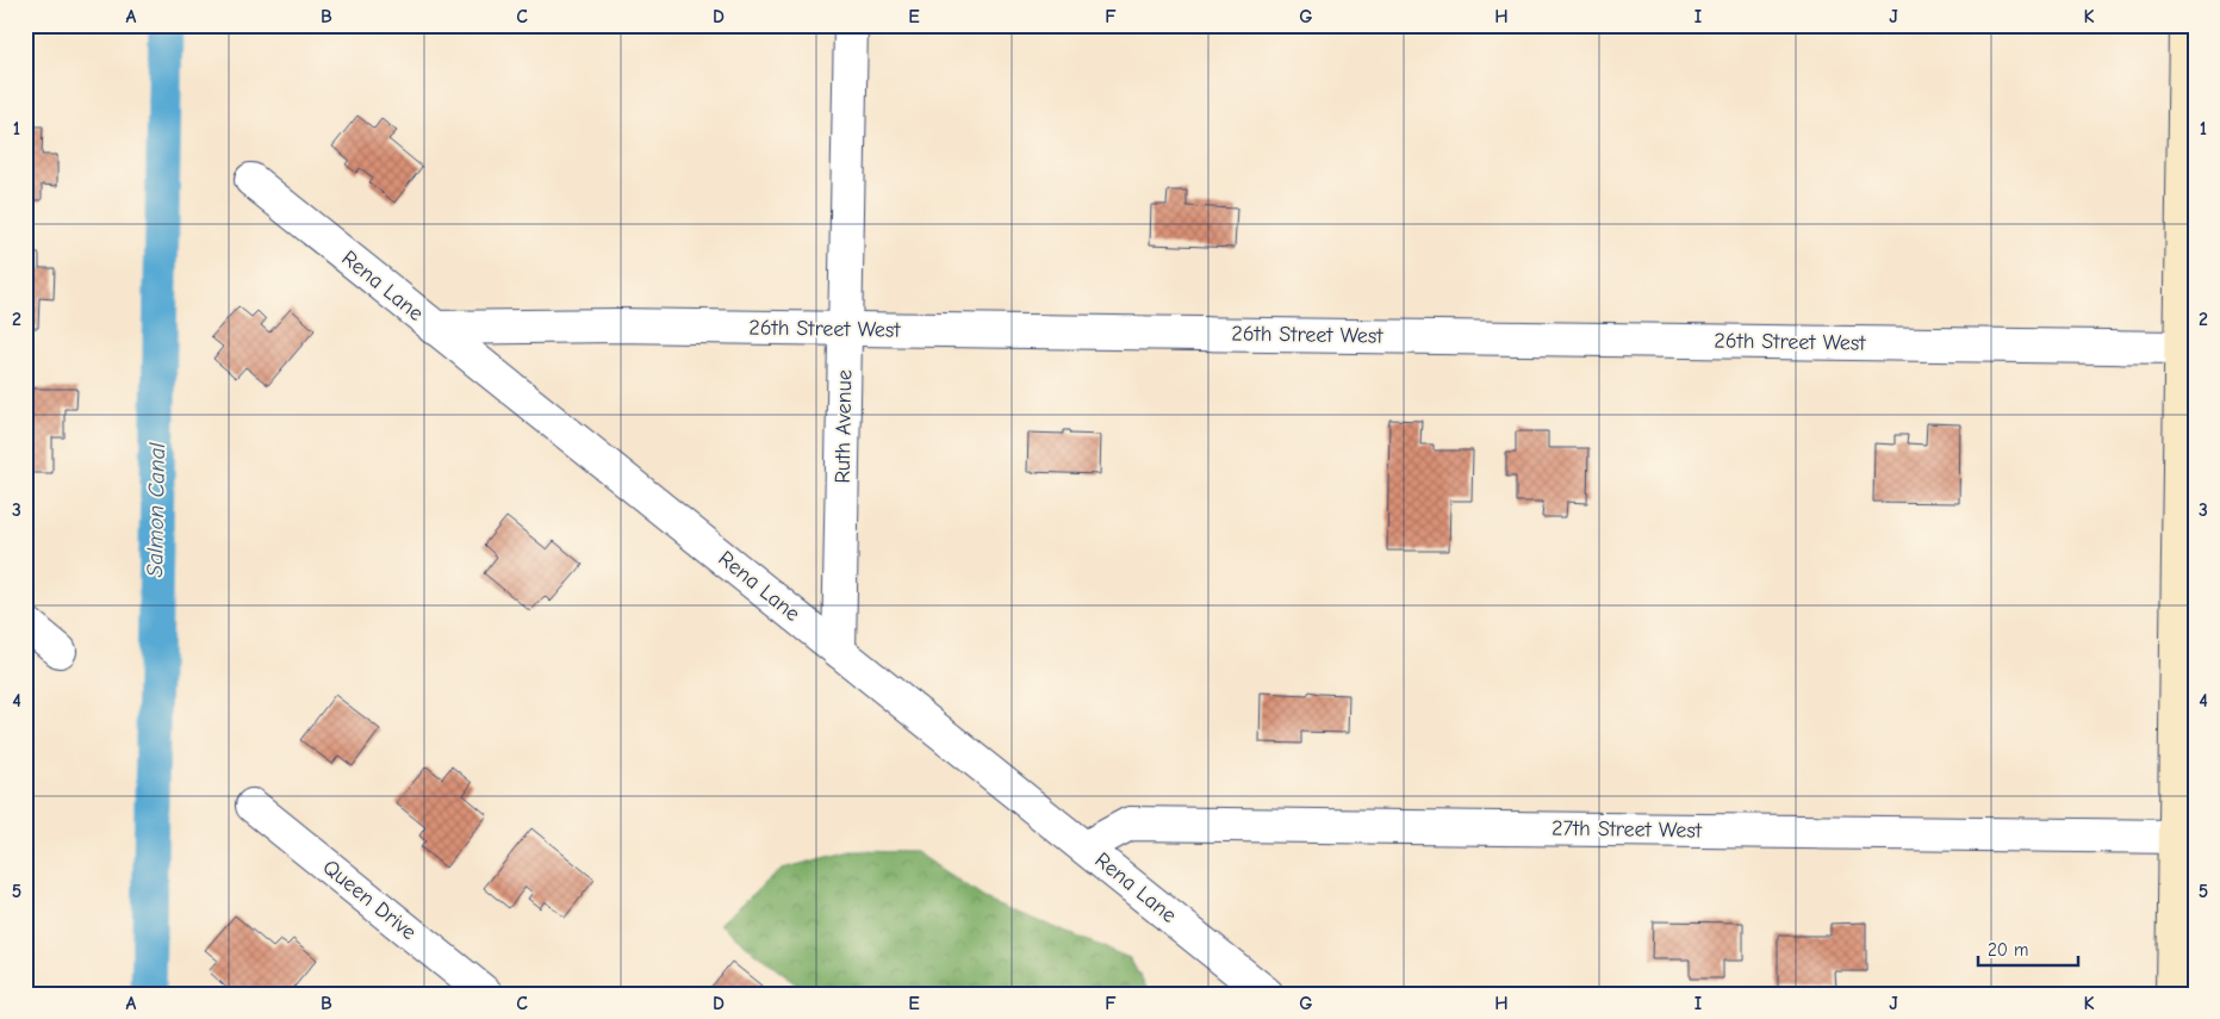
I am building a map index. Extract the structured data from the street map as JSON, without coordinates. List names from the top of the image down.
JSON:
{
  "streets": {
    "street": [
      "Rena Lane",
      "26th Street West",
      "Ruth Avenue",
      "27th Street West",
      "Queen Drive"
    ]
  },
  "crossings": [
    ["Rena Lane", "26th Street West"],
    ["Rena Lane", "Ruth Avenue"],
    ["Rena Lane", "27th Street West"],
    ["26th Street West", "Ruth Avenue"]
  ],
  "water": ["Salmon Canal"],
  "scale_bar": "20 m",
  "grid": {
    "columns": [
      "A",
      "B",
      "C",
      "D",
      "E",
      "F",
      "G",
      "H",
      "I",
      "J",
      "K"
    ],
    "rows": [
      "1",
      "2",
      "3",
      "4",
      "5"
    ]
  }
}
